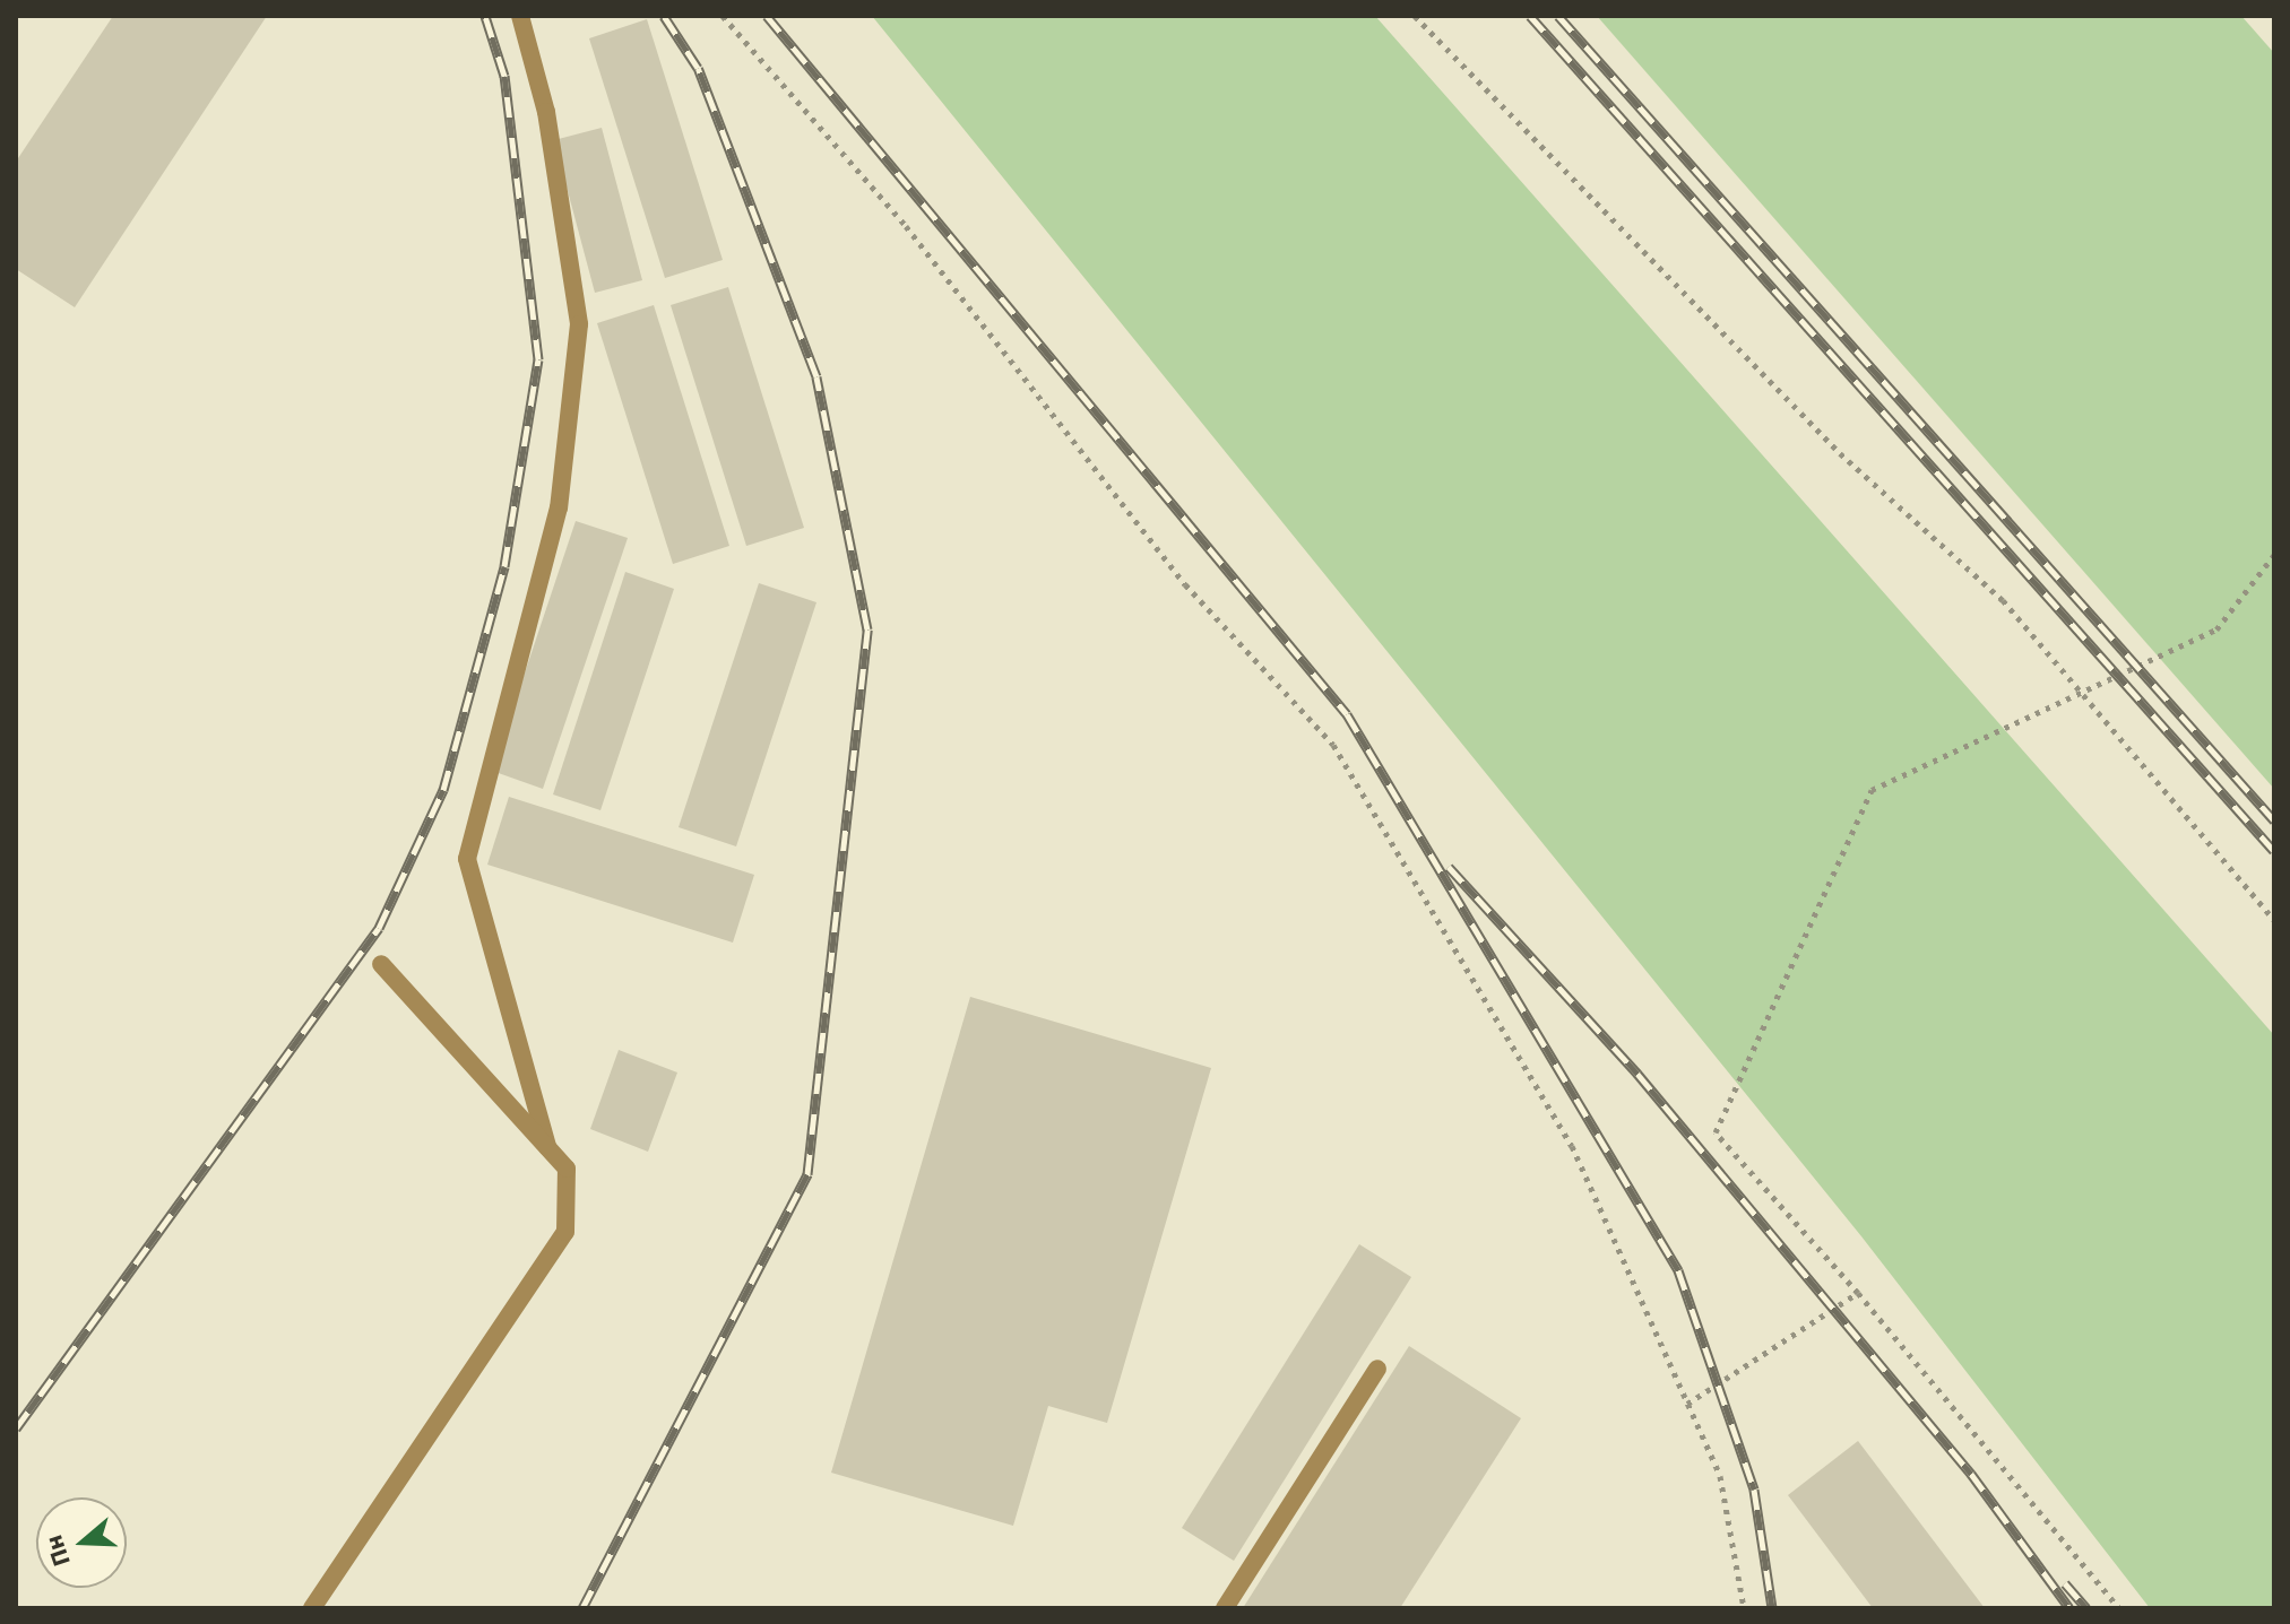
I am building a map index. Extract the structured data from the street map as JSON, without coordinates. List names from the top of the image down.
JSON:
{
  "north": "left"
}
